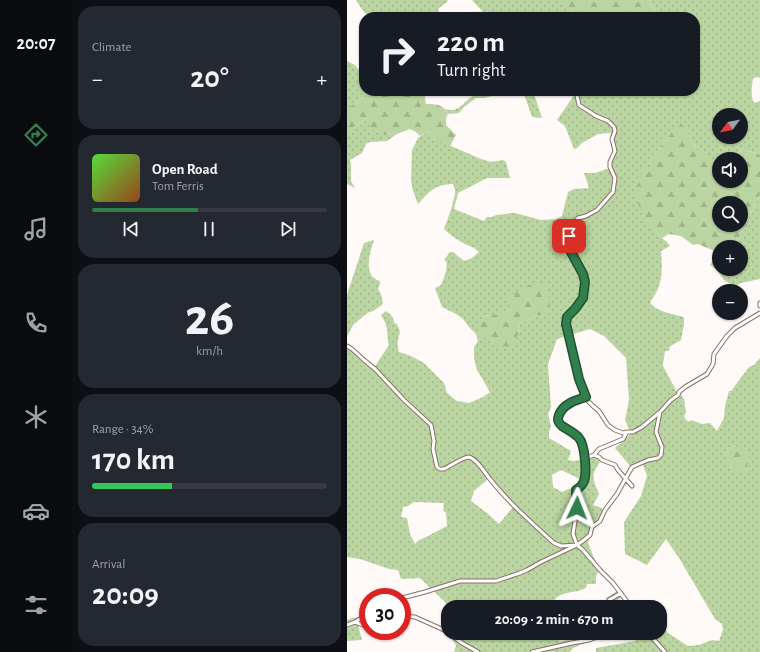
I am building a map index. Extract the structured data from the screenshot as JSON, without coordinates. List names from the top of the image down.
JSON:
{
  "north": "bottom left",
  "page": {
    "tabs": "20:07",
    "tile": [
      "Climate",
      ["26", "km/h"],
      ["Range · 34%", "170 km"],
      ["Arrival", "20:09"]
    ],
    "turn": ["220 m", "Turn right"],
    "heat": ["−", "20°", "+"],
    "map_buttons": ["+", "−"],
    "song": ["Open Road", "Tom Ferris"],
    "limit": "30",
    "trip": "20:09 · 2 min · 670 m"
  }
}
